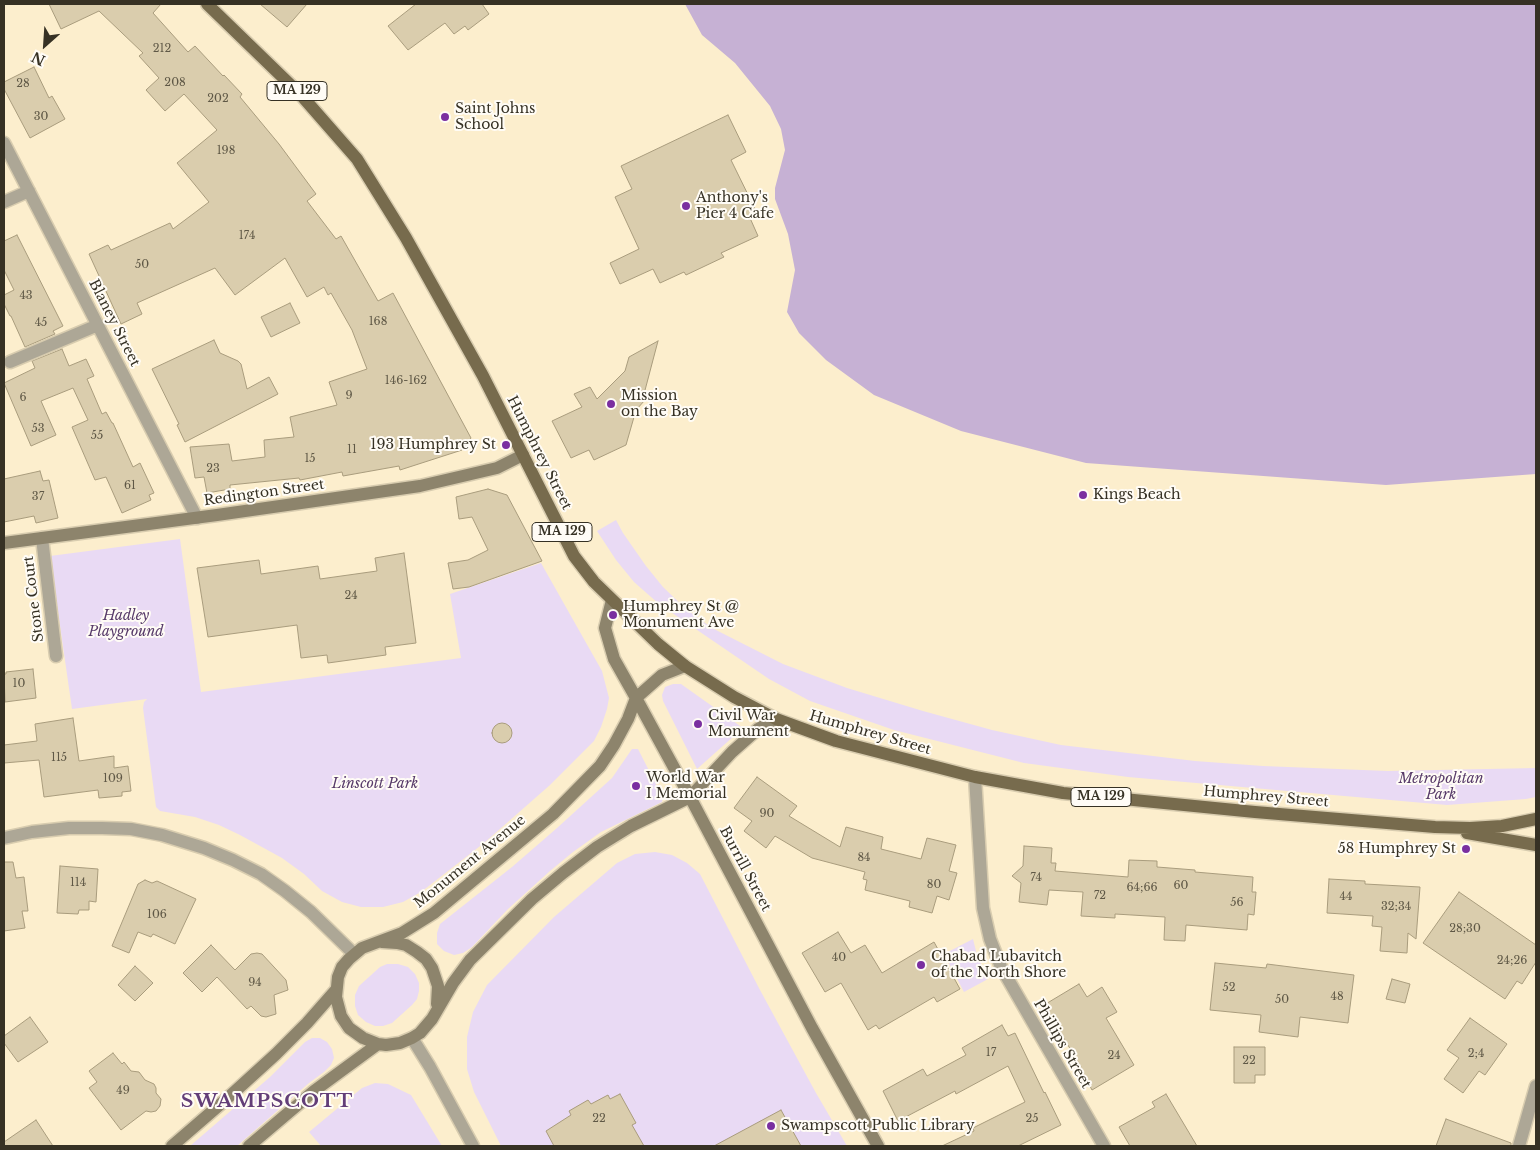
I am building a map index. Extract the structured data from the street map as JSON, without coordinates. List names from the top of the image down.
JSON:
{
  "streets": {
    "main road": ["MA 129", "Humphrey Street"],
    "street": [
      "Blaney Street",
      "Redington Street",
      "Stone Court",
      "Monument Avenue",
      "Burrill Street",
      "Phillips Street"
    ]
  },
  "crossings": [
    ["Blaney Street", "Redington Street"],
    ["Humphrey Street", "Redington Street"],
    ["Humphrey Street", "Monument Avenue"],
    ["Humphrey Street", "Burrill Street"],
    ["Humphrey Street", "Phillips Street"],
    ["Redington Street", "Stone Court"],
    ["Monument Avenue", "Burrill Street"]
  ],
  "districts": ["SWAMPSCOTT"],
  "parks": ["Hadley Playground", "Metropolitan Park", "Linscott Park"],
  "places": [
    "Saint Johns School",
    "Anthony's Pier 4 Cafe",
    "Mission on the Bay",
    "193 Humphrey St",
    "Kings Beach",
    "Humphrey St @ Monument Ave",
    "Civil War Monument",
    "World War I Memorial",
    "58 Humphrey St",
    "Chabad Lubavitch of the North Shore",
    "Swampscott Public Library"
  ],
  "house_numbers": [
    "212",
    "208",
    "28",
    "202",
    "30",
    "198",
    "174",
    "50",
    "43",
    "168",
    "45",
    "146-162",
    "9",
    "6",
    "53",
    "55",
    "11",
    "15",
    "23",
    "61",
    "37",
    "24",
    "10",
    "115",
    "109",
    "90",
    "84",
    "74",
    "114",
    "80",
    "60",
    "64;66",
    "72",
    "44",
    "56",
    "32;34",
    "106",
    "28;30",
    "40",
    "24;26",
    "94",
    "52",
    "48",
    "50",
    "17",
    "2;4",
    "24",
    "22",
    "49",
    "22",
    "25"
  ],
  "north": "bottom left"
}
